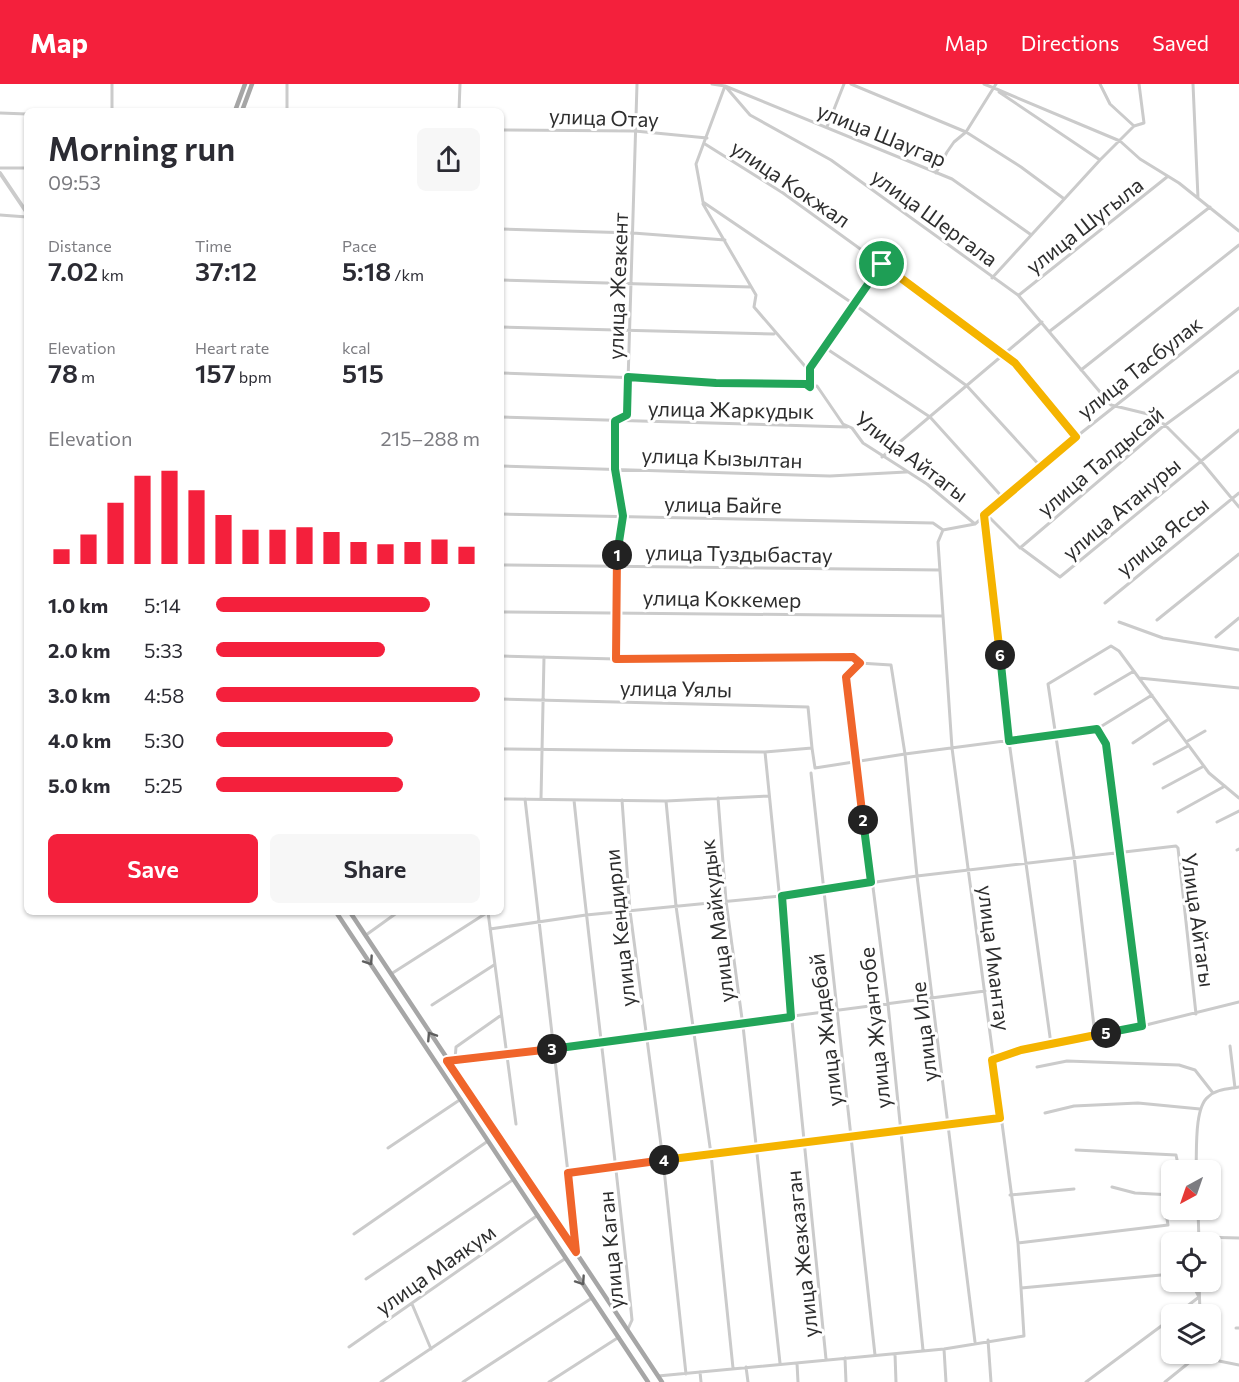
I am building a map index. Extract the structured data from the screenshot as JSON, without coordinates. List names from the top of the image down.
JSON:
{
  "streets": {
    "street": [
      "улица Отау",
      "улица Шаугар",
      "улица Кокжал",
      "улица Шергала",
      "улица Шугыла",
      "улица Жезкент",
      "улица Тасбулак",
      "улица Жаркудык",
      "Улица Айтагы",
      "улица Кызылтан",
      "улица Талдысай",
      "улица Байге",
      "улица Атануры",
      "улица Яссы",
      "улица Туздыбастау",
      "улица Коккемер",
      "улица Уялы",
      "улица Майкудык",
      "улица Кендирли",
      "улица Имантау",
      "улица Жуантобе",
      "улица Жидебай",
      "улица Иле",
      "улица Каган",
      "улица Жезказган",
      "улица Маякум"
    ]
  },
  "crossings": [
    ["улица Отау", "улица Жезкент"],
    ["улица Шаугар", "улица Шергала"],
    ["улица Кокжал", "улица Тасбулак"],
    ["улица Шергала", "улица Шугыла"],
    ["улица Шергала", "улица Тасбулак"],
    ["улица Жезкент", "улица Жаркудык"],
    ["улица Жезкент", "улица Кызылтан"],
    ["улица Жезкент", "улица Байге"],
    ["улица Жезкент", "улица Туздыбастау"],
    ["улица Жезкент", "улица Коккемер"],
    ["улица Тасбулак", "Улица Айтагы"],
    ["улица Жаркудык", "Улица Айтагы"],
    ["Улица Айтагы", "улица Кызылтан"],
    ["улица Талдысай", "улица Атануры"],
    ["улица Байге", "улица Имантау"],
    ["улица Туздыбастау", "улица Имантау"],
    ["улица Коккемер", "улица Имантау"]
  ],
  "north": "bottom left",
  "page": {
    "header": "Map",
    "nav": ["Map", "Directions", "Saved"],
    "heading": ["Morning run", "09:53"],
    "stats": [
      ["Distance", "7.02 km"],
      ["Time", "37:12"],
      ["Pace", "5:18 /km"],
      ["Elevation", "78 m"],
      ["Heart rate", "157 bpm"],
      ["kcal", "515"]
    ],
    "chart": ["Elevation", "215–288 m"],
    "pins": [
      "1",
      "6",
      "2",
      "5",
      "3",
      "4"
    ],
    "list": [
      {
        "name": "1.0 km",
        "note": "5:14"
      },
      {
        "name": "2.0 km",
        "note": "5:33"
      },
      {
        "name": "3.0 km",
        "note": "4:58"
      },
      {
        "name": "4.0 km",
        "note": "5:30"
      },
      {
        "name": "5.0 km",
        "note": "5:25"
      }
    ],
    "buttons": ["Save", "Share"]
  }
}
